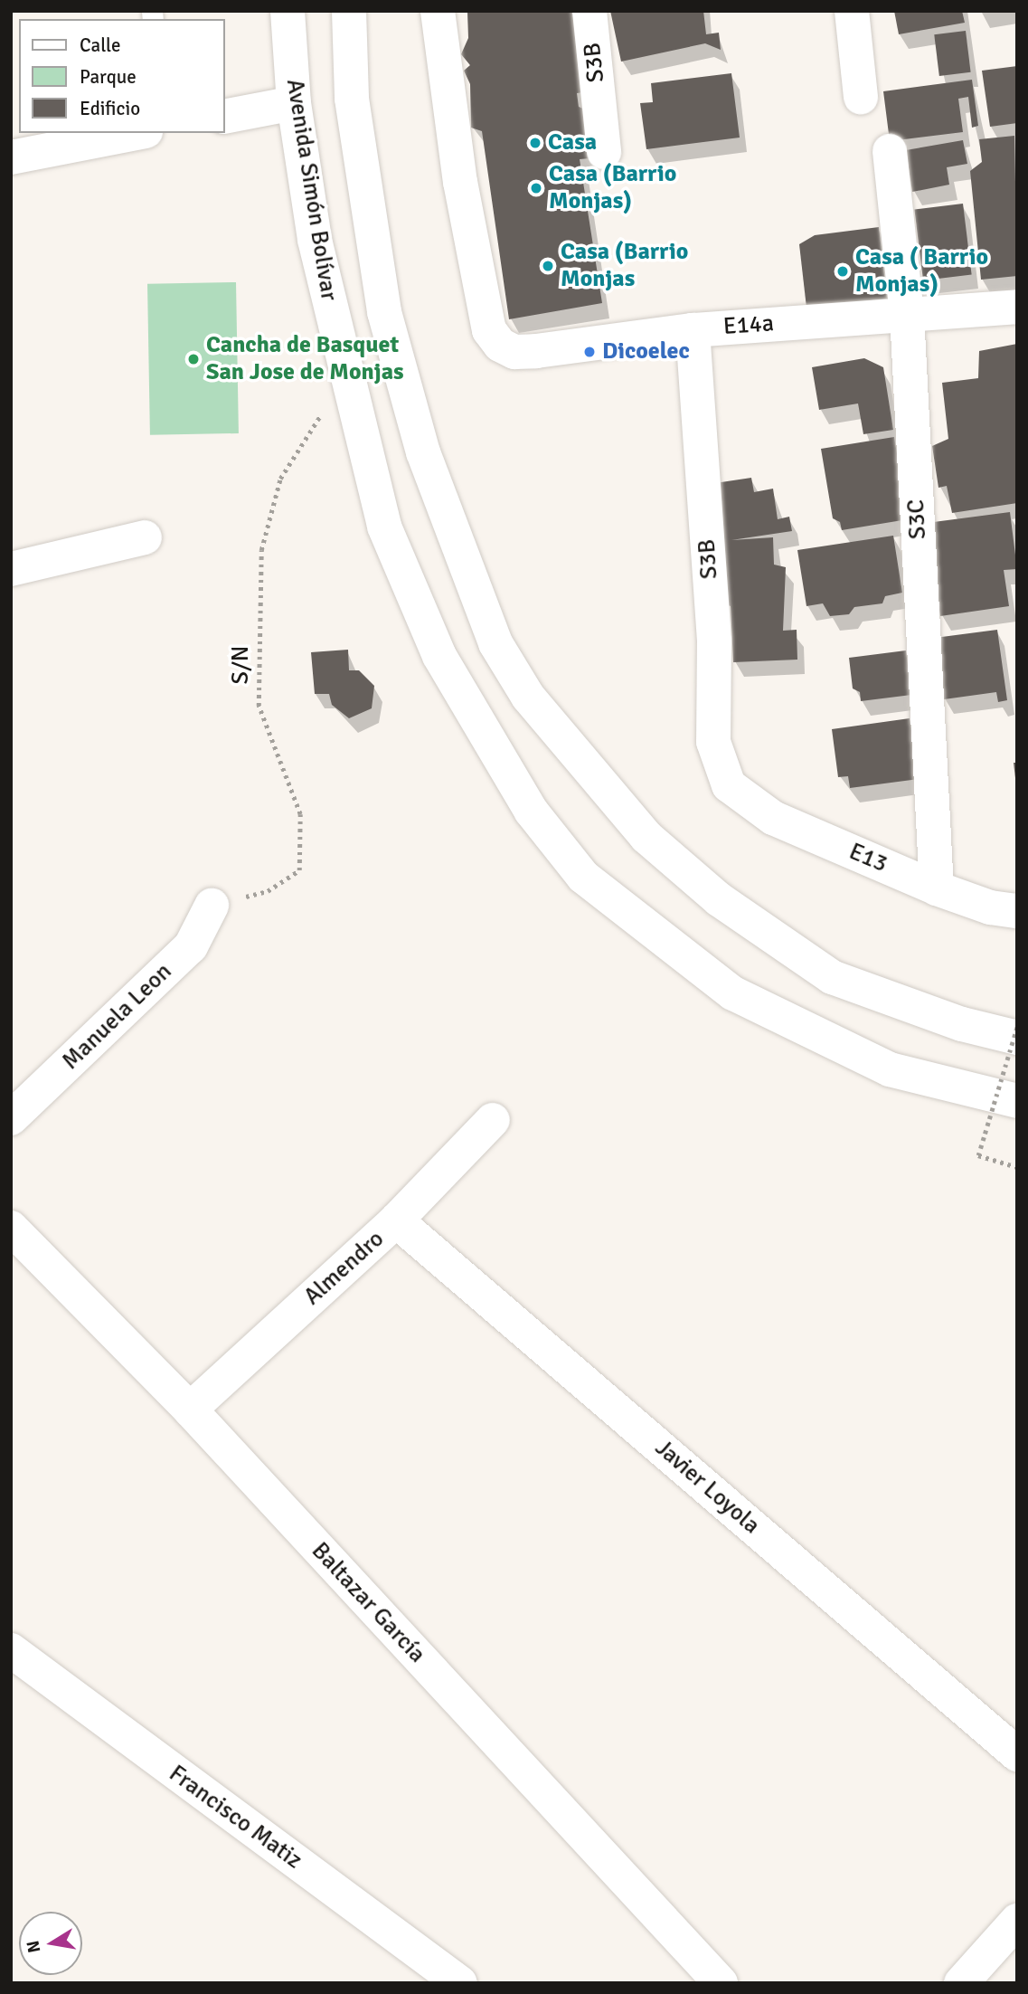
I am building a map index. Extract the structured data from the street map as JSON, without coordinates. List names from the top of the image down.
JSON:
{
  "streets": {
    "main road": [
      "S3B",
      "Avenida Simón Bolívar",
      "E14a",
      "S3C",
      "E13",
      "Manuela Leon",
      "Almendro",
      "Javier Loyola",
      "Baltazar García",
      "Francisco Matiz"
    ],
    "path": ["S/N"]
  },
  "crossings": [
    ["S3B", "E14a"],
    ["S3B", "E13"],
    ["Avenida Simón Bolívar", "S/N"],
    ["E14a", "S3C"],
    ["S3C", "E13"],
    ["S/N", "Manuela Leon"],
    ["Almendro", "Javier Loyola"],
    ["Almendro", "Baltazar García"]
  ],
  "places": [
    "Casa",
    "Casa (Barrio Monjas)",
    "Casa (Barrio Monjas",
    "Casa ( Barrio Monjas)",
    "Dicoelec",
    "Cancha de Basquet San Jose de Monjas"
  ],
  "legend": ["Calle", "Parque", "Edificio"],
  "north": "left"
}
